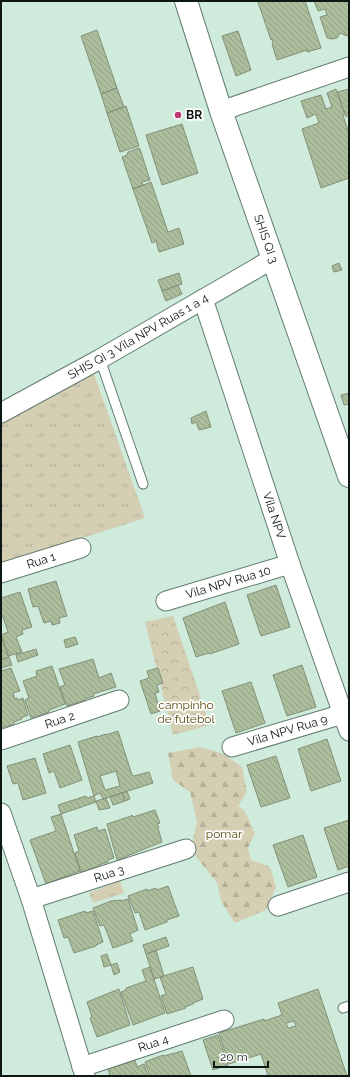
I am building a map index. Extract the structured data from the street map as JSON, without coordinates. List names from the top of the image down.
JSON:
{
  "streets": {
    "street": [
      "SHIS QI 3",
      "SHIS QI 3 Vila NPV Ruas 1 a 4",
      "Vila NPV",
      "Rua 1",
      "Vila NPV Rua 10",
      "Rua 2",
      "Vila NPV Rua 9",
      "Rua 3",
      "Rua 4"
    ]
  },
  "crossings": [
    ["SHIS QI 3", "SHIS QI 3 Vila NPV Ruas 1 a 4"],
    ["SHIS QI 3 Vila NPV Ruas 1 a 4", "Vila NPV"],
    ["Vila NPV", "Vila NPV Rua 10"],
    ["Vila NPV", "Vila NPV Rua 9"]
  ],
  "parks": ["campinho de futebol", "pomar"],
  "places": ["BR"],
  "scale_bar": "20 m"
}
